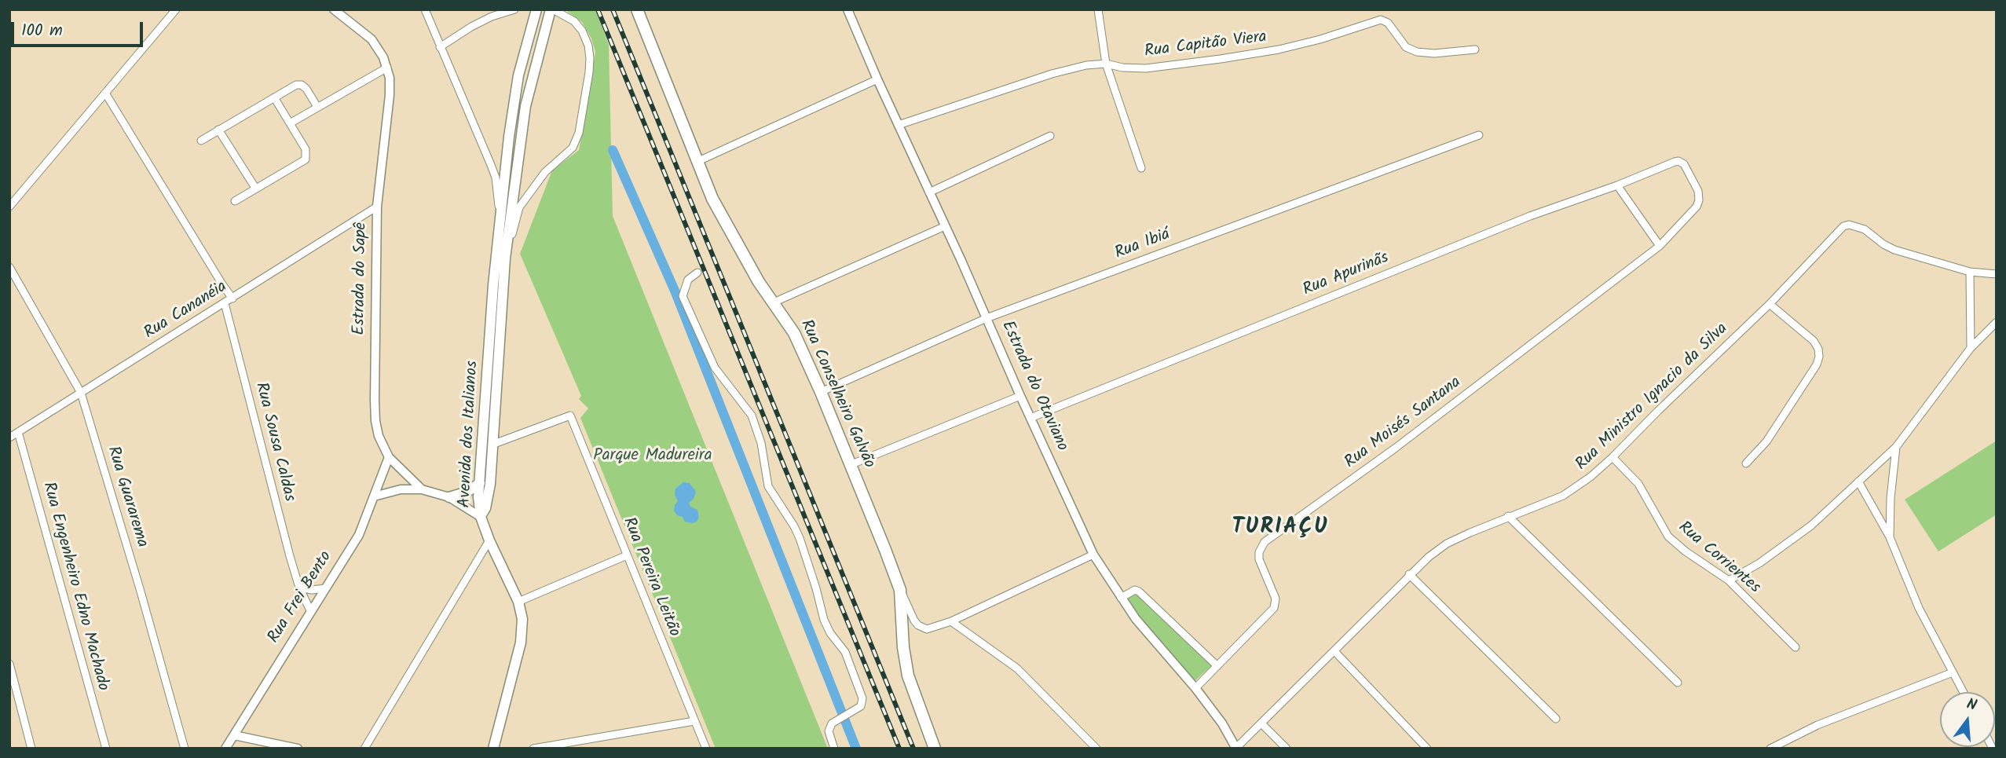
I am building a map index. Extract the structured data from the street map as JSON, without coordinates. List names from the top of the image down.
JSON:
{
  "streets": {
    "main road": ["Rua Conselheiro Galvão", "Avenida dos Italianos"],
    "street": [
      "Rua Capitão Viera",
      "Rua Ibiá",
      "Rua Apurinãs",
      "Estrada do Sapê",
      "Rua Cananéia",
      "Estrada do Otaviano",
      "Rua Ministro Ignacio da Silva",
      "Rua Moisés Santana",
      "Rua Sousa Caldas",
      "Rua Guararema",
      "Rua Corrientes",
      "Rua Pereira Leitão",
      "Rua Engenheiro Edno Machado",
      "Rua Frei Bento"
    ]
  },
  "crossings": [
    ["Rua Capitão Viera", "Estrada do Otaviano"],
    ["Rua Ibiá", "Estrada do Otaviano"],
    ["Rua Ibiá", "Rua Conselheiro Galvão"],
    ["Rua Apurinãs", "Estrada do Otaviano"],
    ["Rua Apurinãs", "Rua Moisés Santana"],
    ["Estrada do Sapê", "Rua Cananéia"],
    ["Estrada do Sapê", "Avenida dos Italianos"],
    ["Estrada do Sapê", "Rua Frei Bento"],
    ["Rua Cananéia", "Rua Sousa Caldas"],
    ["Rua Cananéia", "Rua Guararema"],
    ["Rua Cananéia", "Rua Engenheiro Edno Machado"],
    ["Estrada do Otaviano", "Rua Ministro Ignacio da Silva"],
    ["Estrada do Otaviano", "Rua Moisés Santana"],
    ["Rua Ministro Ignacio da Silva", "Rua Corrientes"],
    ["Avenida dos Italianos", "Rua Pereira Leitão"],
    ["Rua Sousa Caldas", "Rua Frei Bento"]
  ],
  "districts": ["TURIAÇU"],
  "parks": ["Parque Madureira"],
  "scale_bar": "100 m",
  "north": "top"
}
